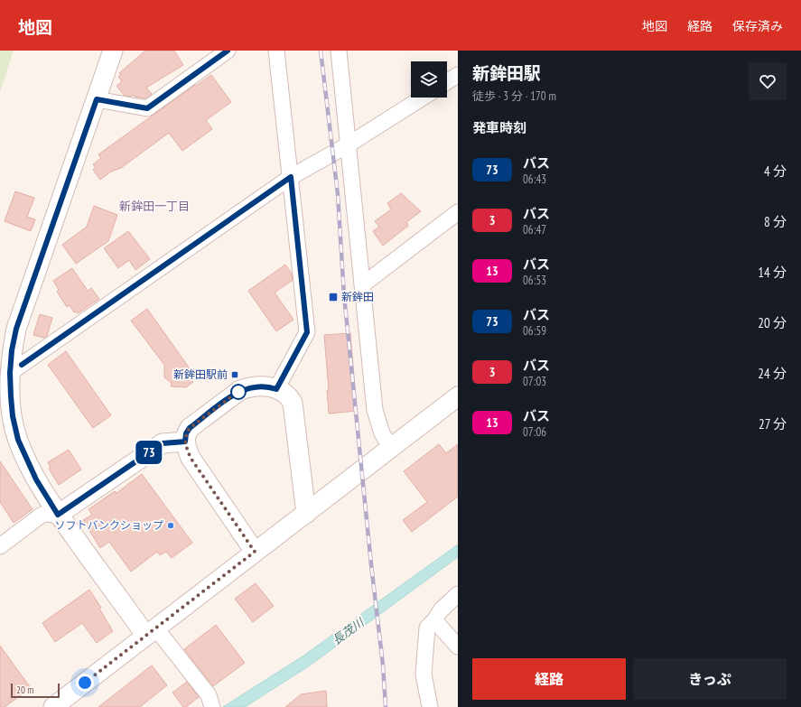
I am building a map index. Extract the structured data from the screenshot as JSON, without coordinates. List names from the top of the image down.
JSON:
{
  "districts": ["新鉾田一丁目"],
  "water": ["長茂川"],
  "places": {
    "transit": ["新鉾田", "新鉾田駅前"],
    "other": ["ソフトバンクショップ"]
  },
  "lines": ["bus line 73"],
  "scale_bar": "20 m",
  "page": {
    "header": "地図",
    "nav": ["地図", "経路", "保存済み"],
    "on_map": "73",
    "heading": [
      ["新鉾田駅", "徒歩 · 3 分 · 170 m"],
      "発車時刻"
    ],
    "list": [
      {
        "mark": "73",
        "name": "バス",
        "note": "06:43",
        "value": "4 分"
      },
      {
        "mark": "3",
        "name": "バス",
        "note": "06:47",
        "value": "8 分"
      },
      {
        "mark": "13",
        "name": "バス",
        "note": "06:53",
        "value": "14 分"
      },
      {
        "mark": "73",
        "name": "バス",
        "note": "06:59",
        "value": "20 分"
      },
      {
        "mark": "3",
        "name": "バス",
        "note": "07:03",
        "value": "24 分"
      },
      {
        "mark": "13",
        "name": "バス",
        "note": "07:06",
        "value": "27 分"
      }
    ],
    "buttons": ["経路", "きっぷ"],
    "scale": "20 m"
  }
}
